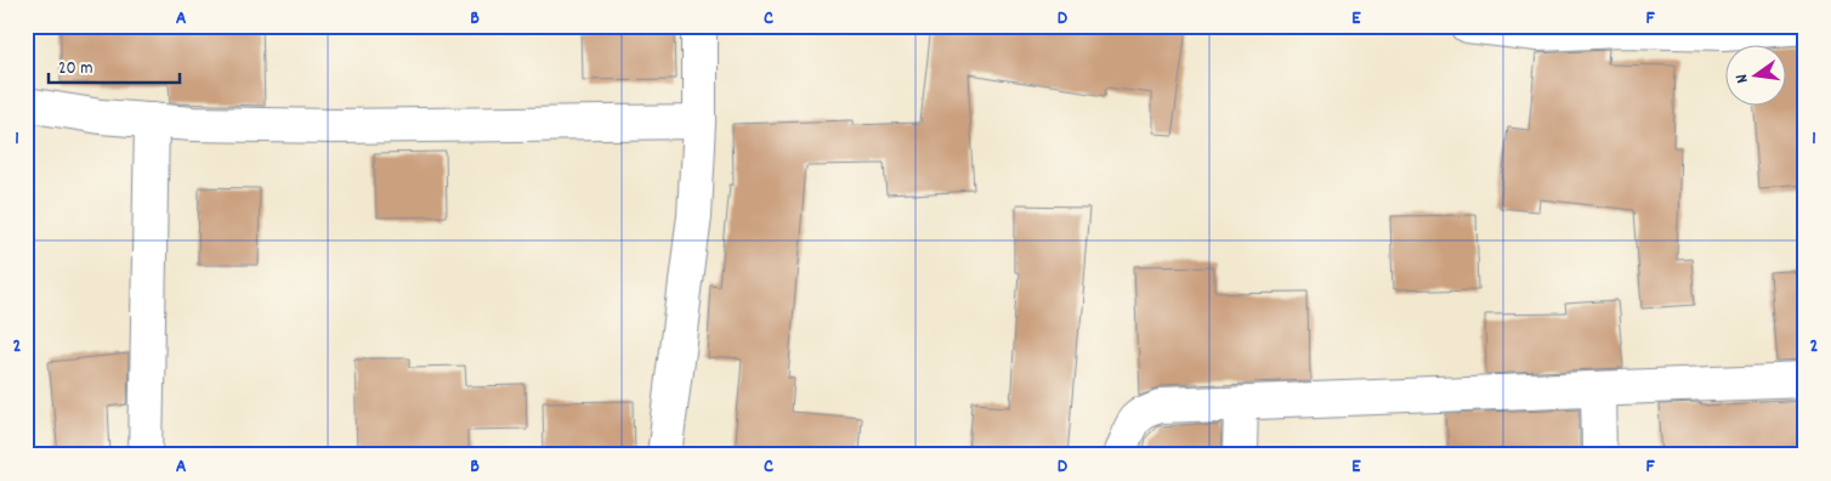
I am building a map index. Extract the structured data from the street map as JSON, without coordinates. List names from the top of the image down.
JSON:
{
  "scale_bar": "20 m",
  "north": "left",
  "grid": {
    "columns": [
      "A",
      "B",
      "C",
      "D",
      "E",
      "F"
    ],
    "rows": ["1", "2"]
  }
}
